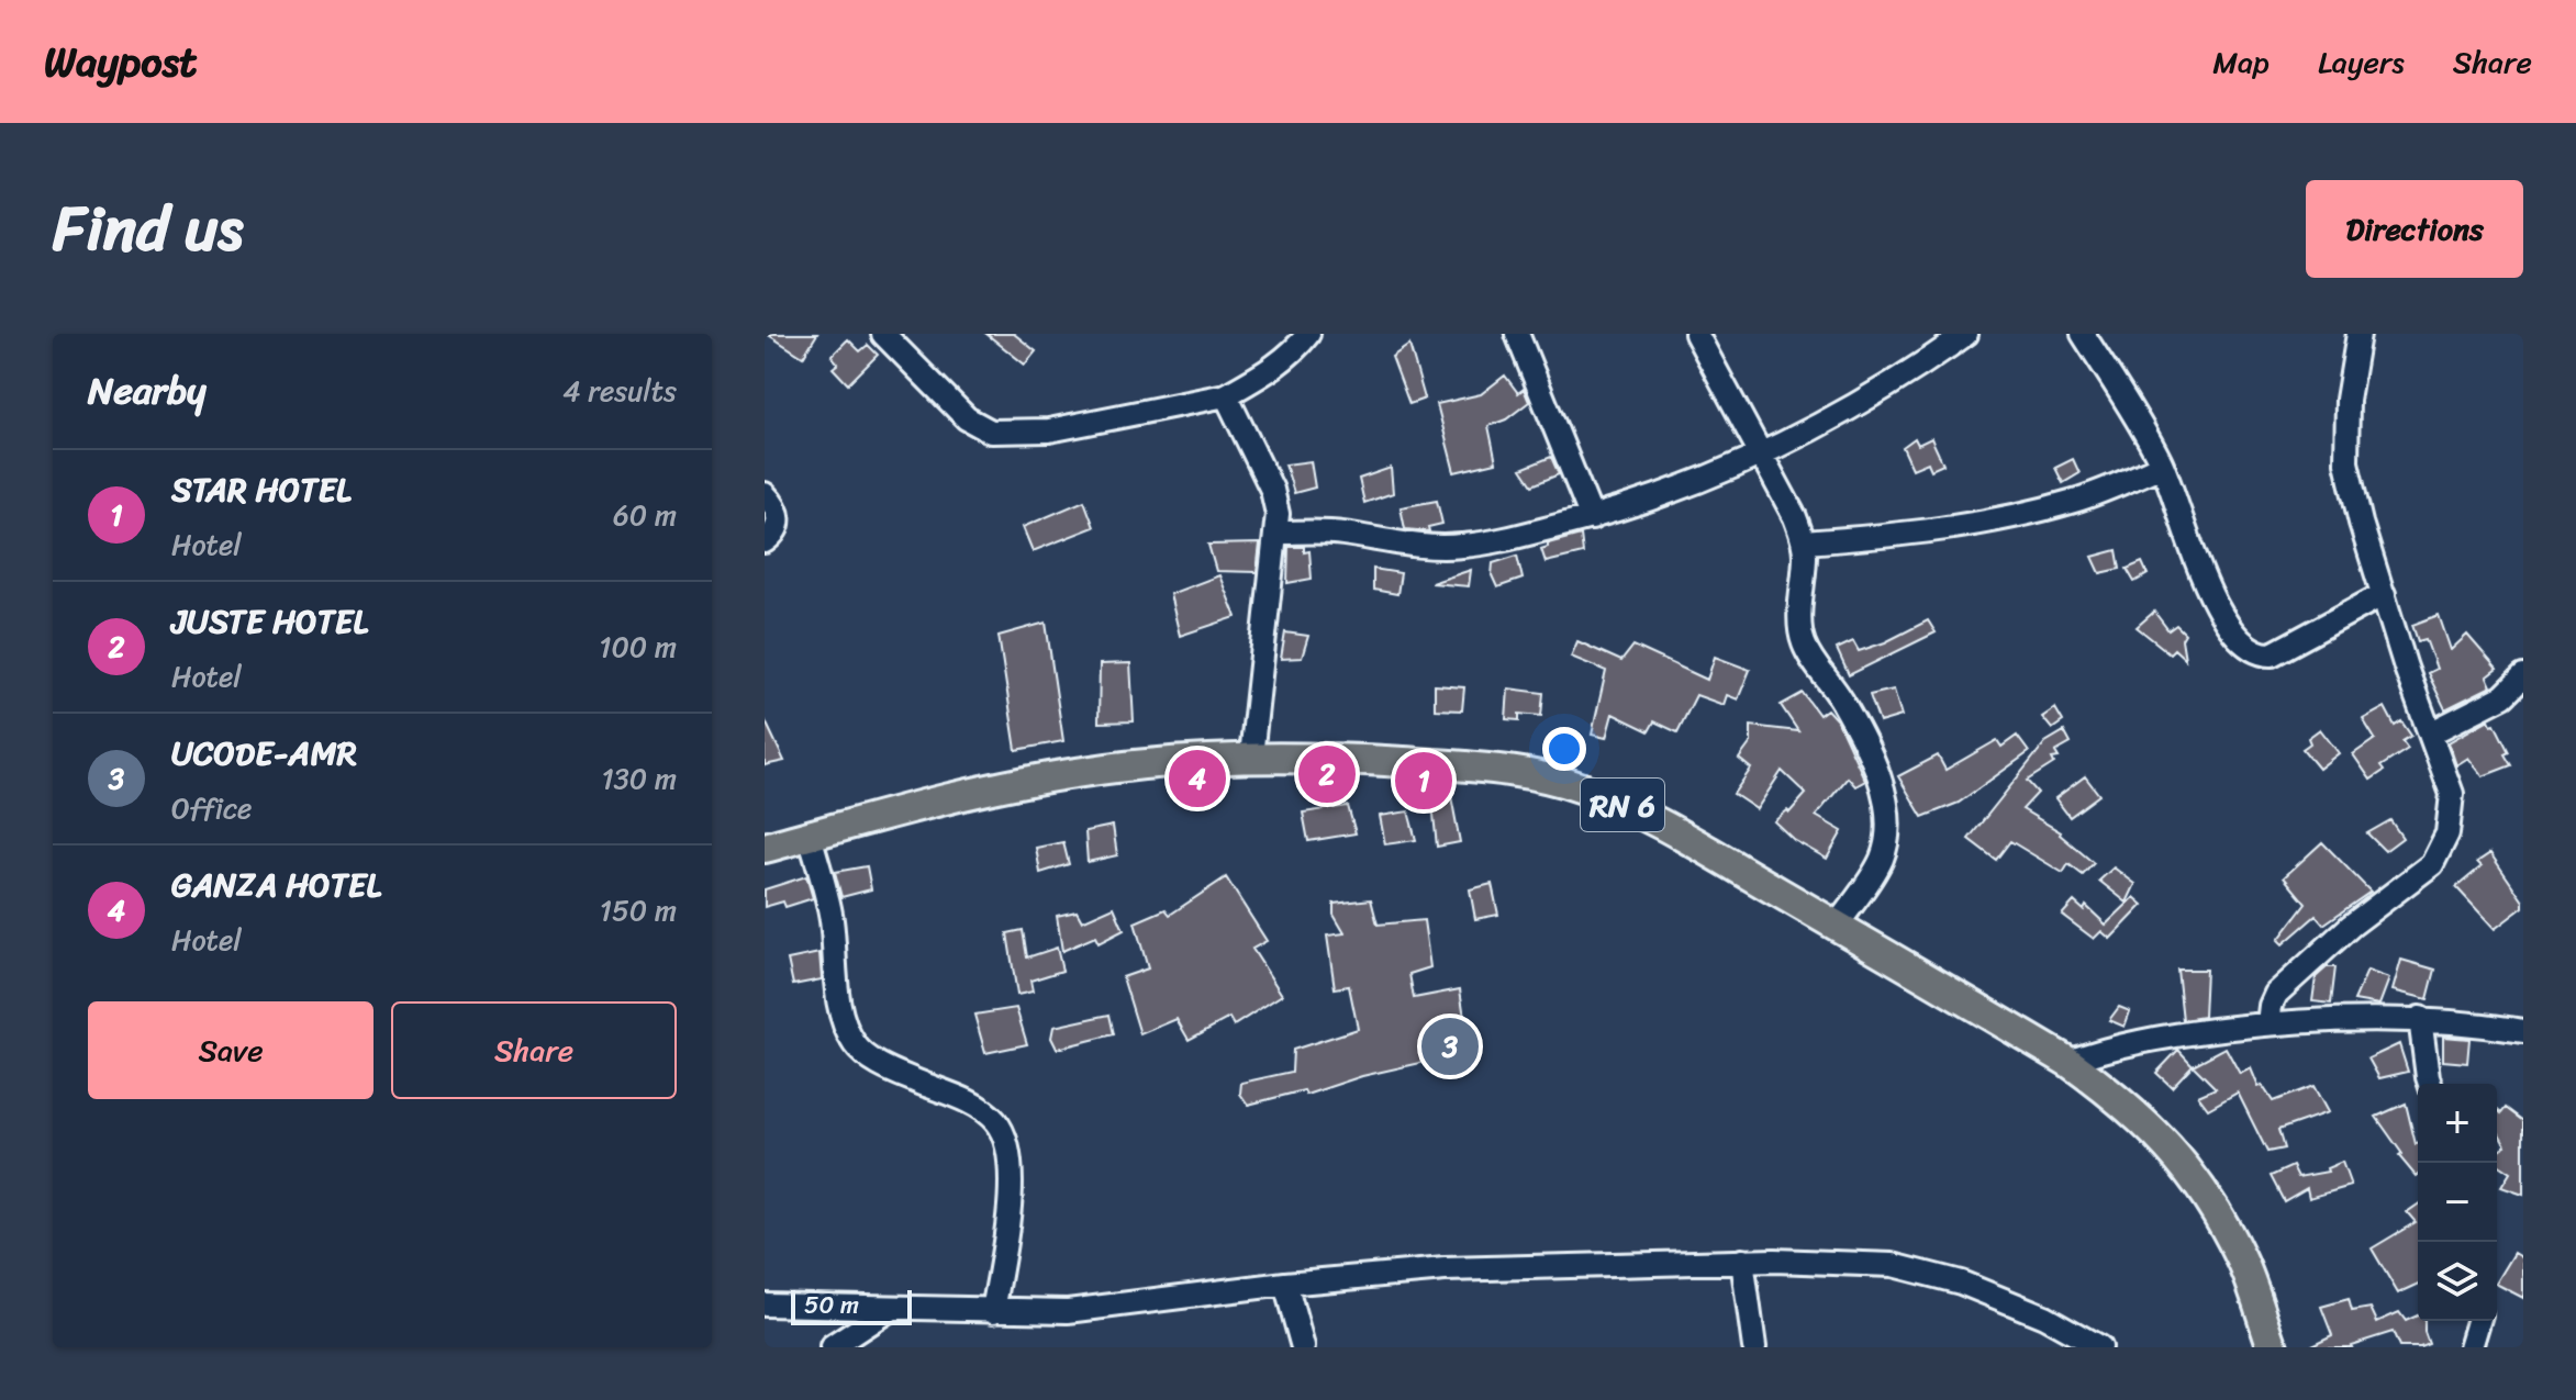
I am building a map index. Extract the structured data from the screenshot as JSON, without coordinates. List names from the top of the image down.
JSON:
{
  "streets": {
    "main road": ["RN 6"]
  },
  "scale_bar": "50 m",
  "page": {
    "header": "Waypost",
    "nav": ["Map", "Layers", "Share"],
    "title": "Find us",
    "buttons": [
      "Directions",
      ["Save", "Share"]
    ],
    "heading": ["Nearby", "4 results"],
    "list": [
      {
        "mark": "1",
        "name": "STAR HOTEL",
        "note": "Hotel",
        "value": "60 m"
      },
      {
        "mark": "2",
        "name": "JUSTE HOTEL",
        "note": "Hotel",
        "value": "100 m"
      },
      {
        "mark": "3",
        "name": "UCODE-AMR",
        "note": "Office",
        "value": "130 m"
      },
      {
        "mark": "4",
        "name": "GANZA HOTEL",
        "note": "Hotel",
        "value": "150 m"
      }
    ],
    "pins": [
      "2",
      "4",
      "1",
      "3"
    ],
    "map_buttons": ["+", "−"],
    "scale": "50 m"
  }
}
